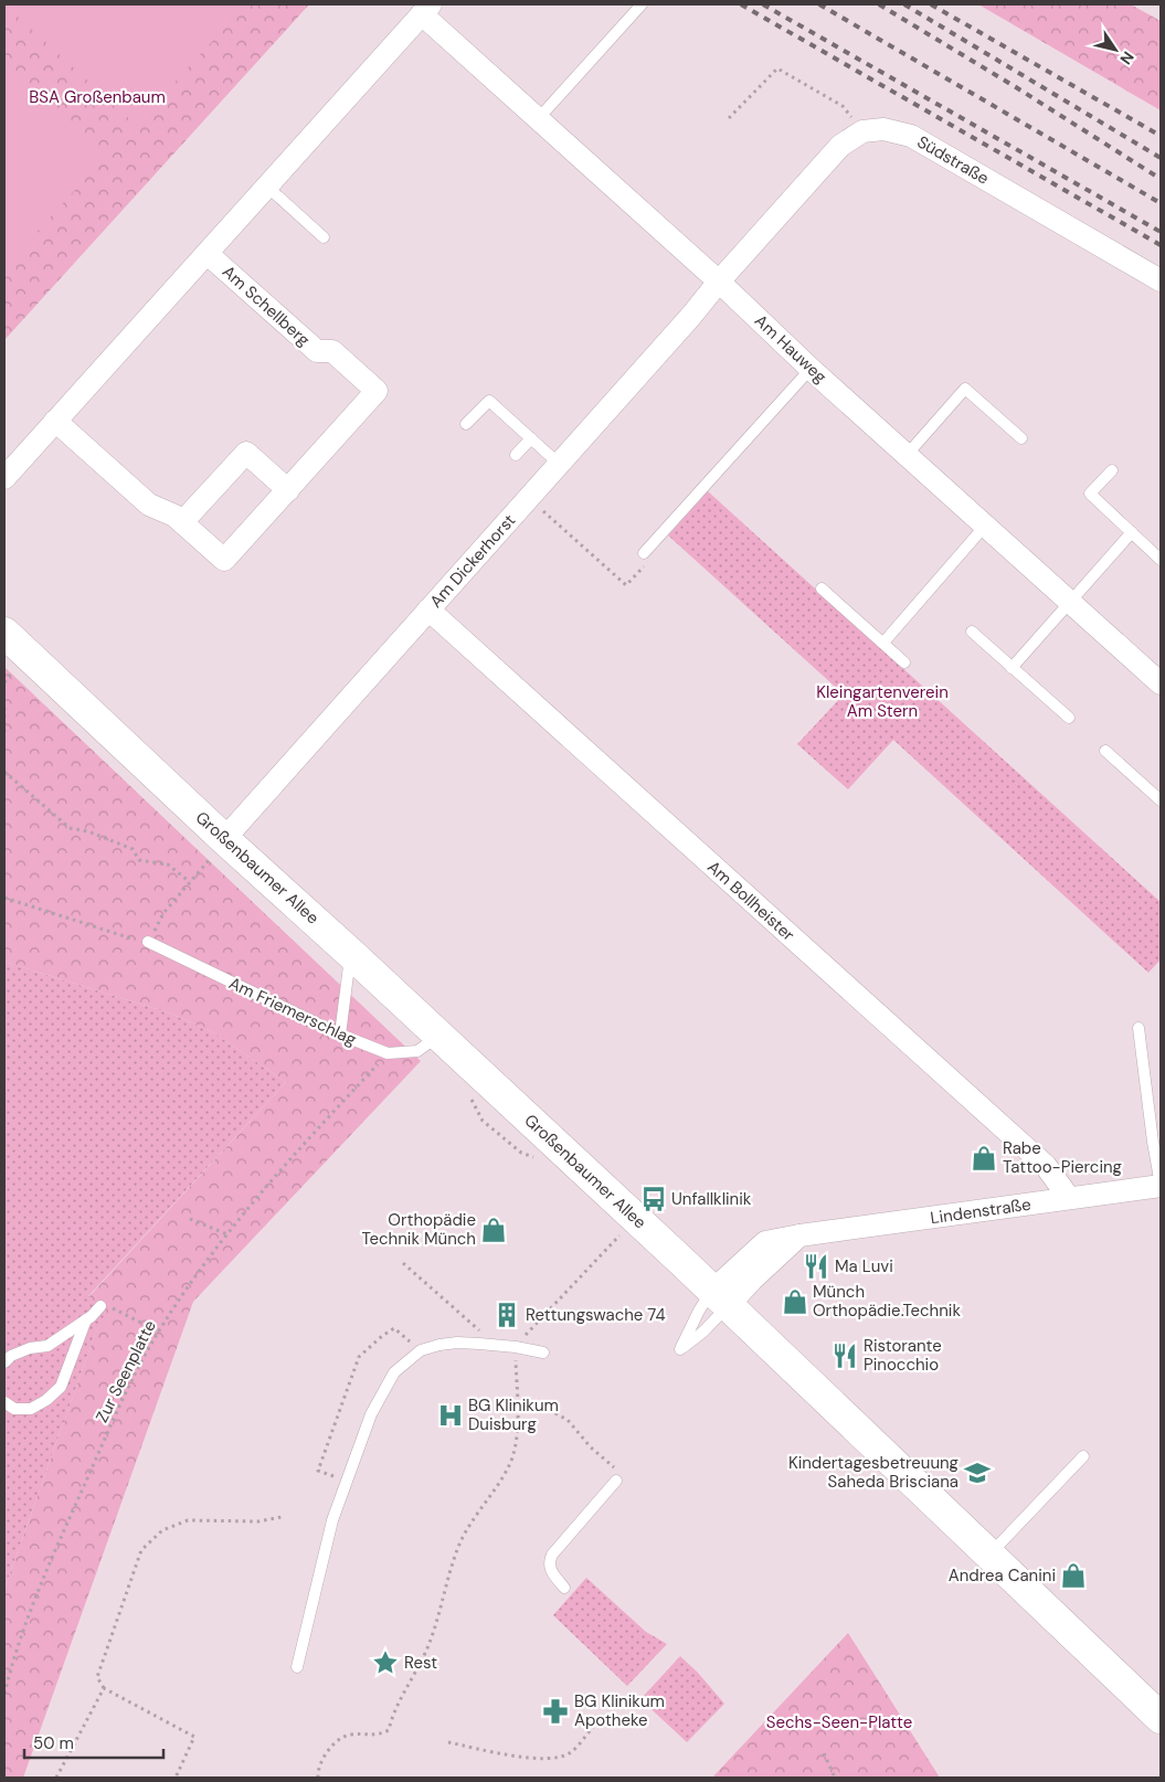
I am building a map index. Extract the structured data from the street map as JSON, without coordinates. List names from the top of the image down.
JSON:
{
  "streets": {
    "main road": ["Großenbaumer Allee"],
    "street": [
      "Südstraße",
      "Am Schellberg",
      "Am Hauweg",
      "Am Dickerhorst",
      "Am Bollheister",
      "Lindenstraße"
    ],
    "lane": ["Am Friemerschlag"],
    "path": ["Zur Seenplatte"]
  },
  "crossings": [
    ["Am Schellberg", "Am Hauweg"],
    ["Am Hauweg", "Am Dickerhorst"],
    ["Am Dickerhorst", "Großenbaumer Allee"],
    ["Am Dickerhorst", "Am Bollheister"],
    ["Großenbaumer Allee", "Am Friemerschlag"],
    ["Großenbaumer Allee", "Lindenstraße"],
    ["Am Bollheister", "Lindenstraße"],
    ["Am Friemerschlag", "Zur Seenplatte"]
  ],
  "parks": ["BSA Großenbaum", "Kleingartenverein Am Stern", "Sechs-Seen-Platte"],
  "places": {
    "shop": [
      "Rabe Tattoo-Piercing",
      "Orthopädie Technik Münch",
      "Münch Orthopädie.Technik",
      "Andrea Canini"
    ],
    "bus stop": ["Unfallklinik"],
    "restaurant": ["Ma Luvi", "Ristorante Pinocchio"],
    "building": ["Rettungswache 74"],
    "hospital": ["BG Klinikum Duisburg"],
    "school or university": ["Kindertagesbetreuung Saheda Brisciana"],
    "place": ["Rest"],
    "pharmacy": ["BG Klinikum Apotheke"]
  },
  "scale_bar": "50 m",
  "north": "bottom right"
}
